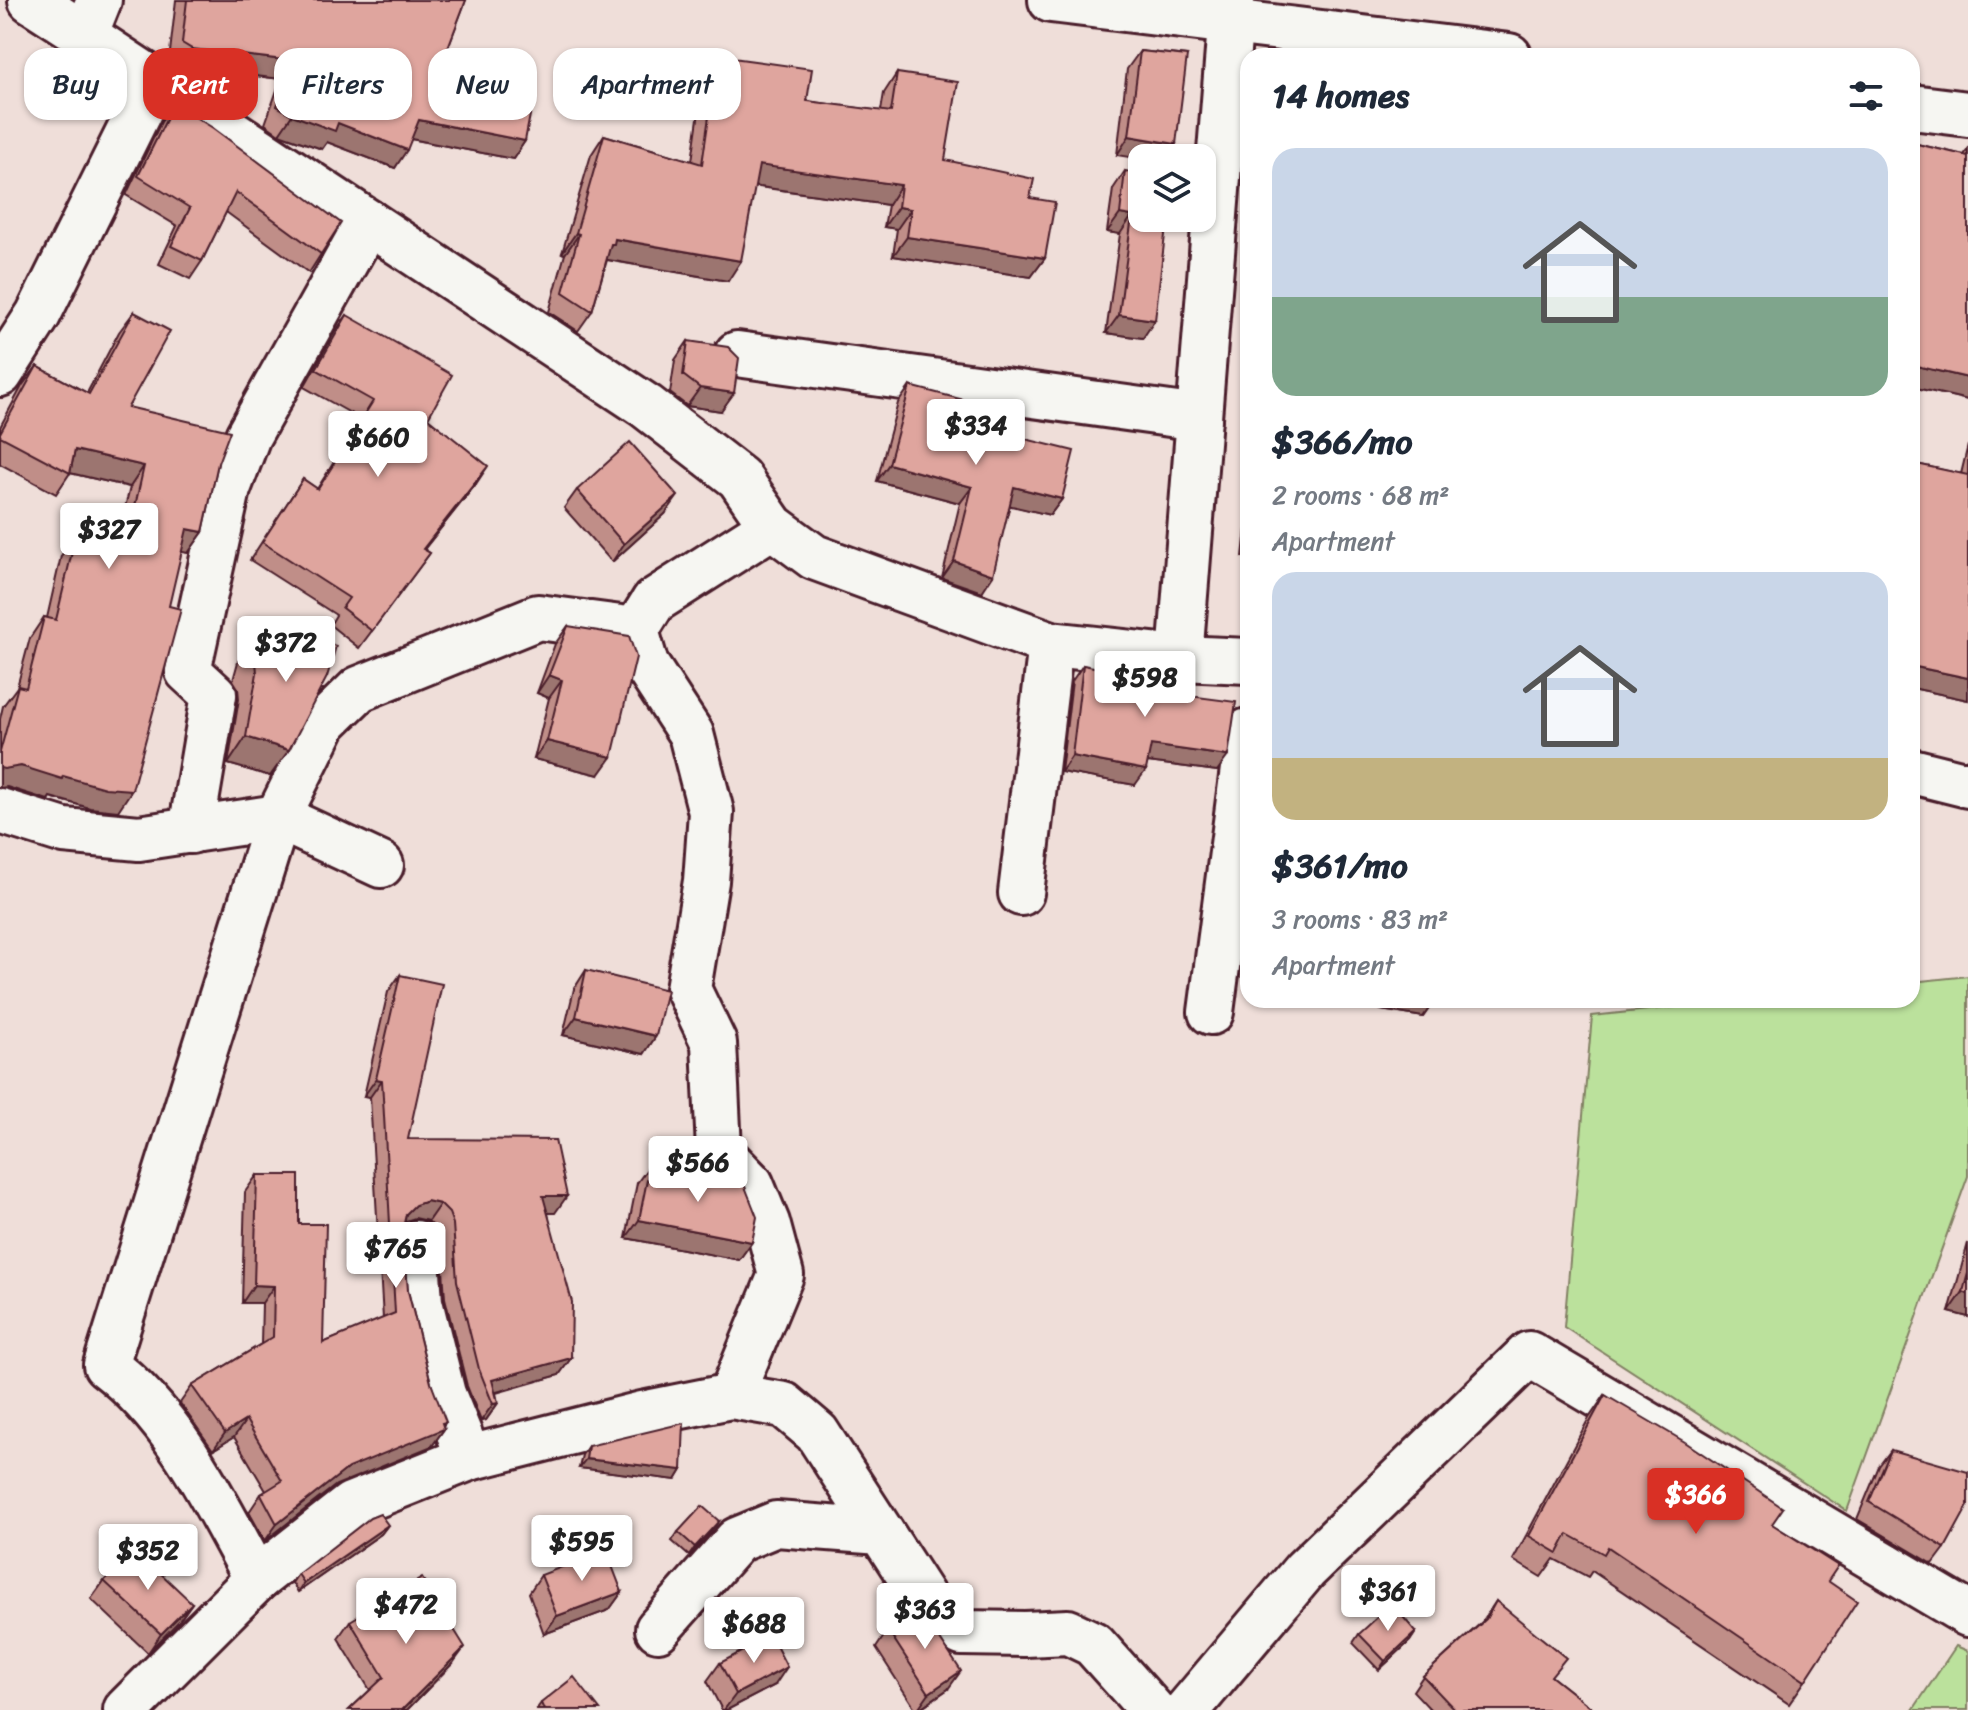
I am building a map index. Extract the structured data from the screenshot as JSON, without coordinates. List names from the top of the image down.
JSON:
{
  "page": {
    "chip": [
      "Buy",
      "Rent",
      "Filters",
      "New",
      "Apartment"
    ],
    "heading": "14 homes",
    "list": [
      {
        "name": "$366/mo",
        "note": "2 rooms · 68 m² · Apartment"
      },
      {
        "name": "$361/mo",
        "note": "3 rooms · 83 m² · Apartment"
      }
    ],
    "price": [
      "$334",
      "$660",
      "$327",
      "$372",
      "$598",
      "$566",
      "$765",
      "$366",
      "$595",
      "$352",
      "$361",
      "$472",
      "$363",
      "$688"
    ]
  }
}
